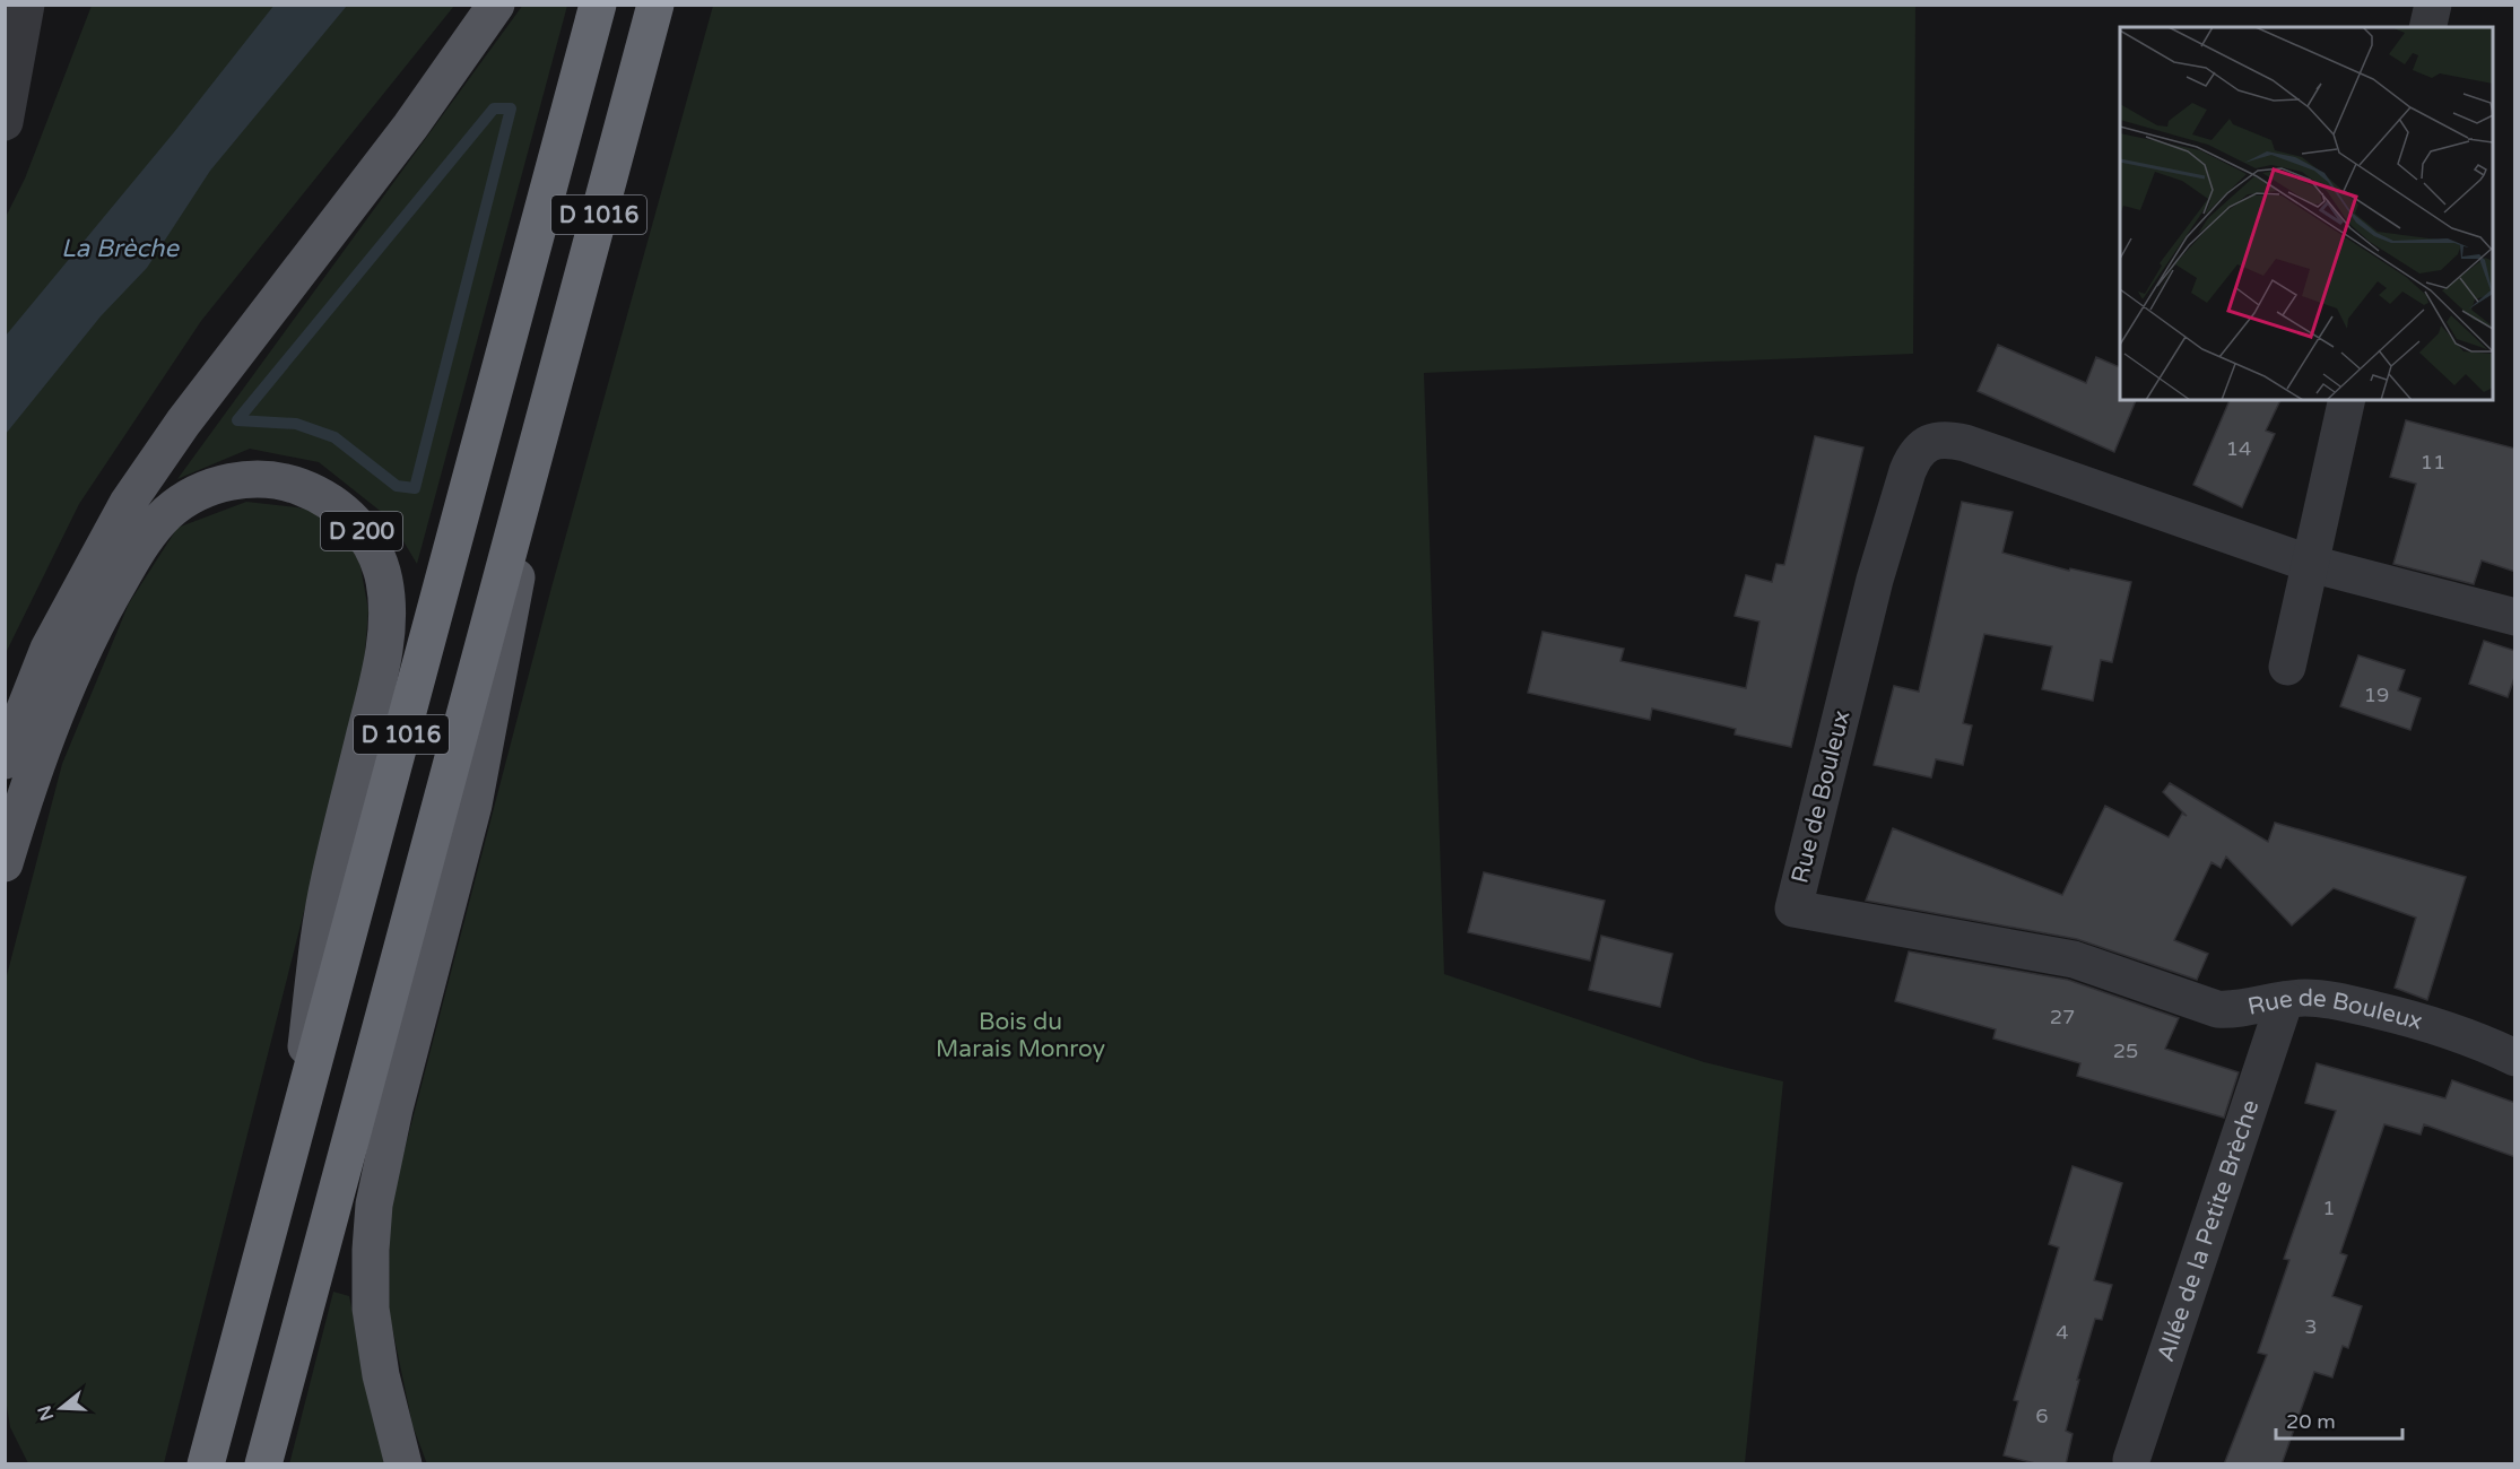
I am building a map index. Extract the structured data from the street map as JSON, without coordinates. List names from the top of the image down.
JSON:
{
  "streets": {
    "highway": ["D 1016"],
    "main road": ["D 200"],
    "street": ["Rue de Bouleux", "Allée de la Petite Brèche"]
  },
  "crossings": [
    ["D 1016", "D 200"],
    ["Rue de Bouleux", "Allée de la Petite Brèche"]
  ],
  "water": ["La Brèche"],
  "parks": ["Bois du Marais Monroy"],
  "house_numbers": [
    "14",
    "11",
    "19",
    "27",
    "25",
    "1",
    "3",
    "4",
    "6"
  ],
  "scale_bar": "20 m",
  "north": "left"
}
